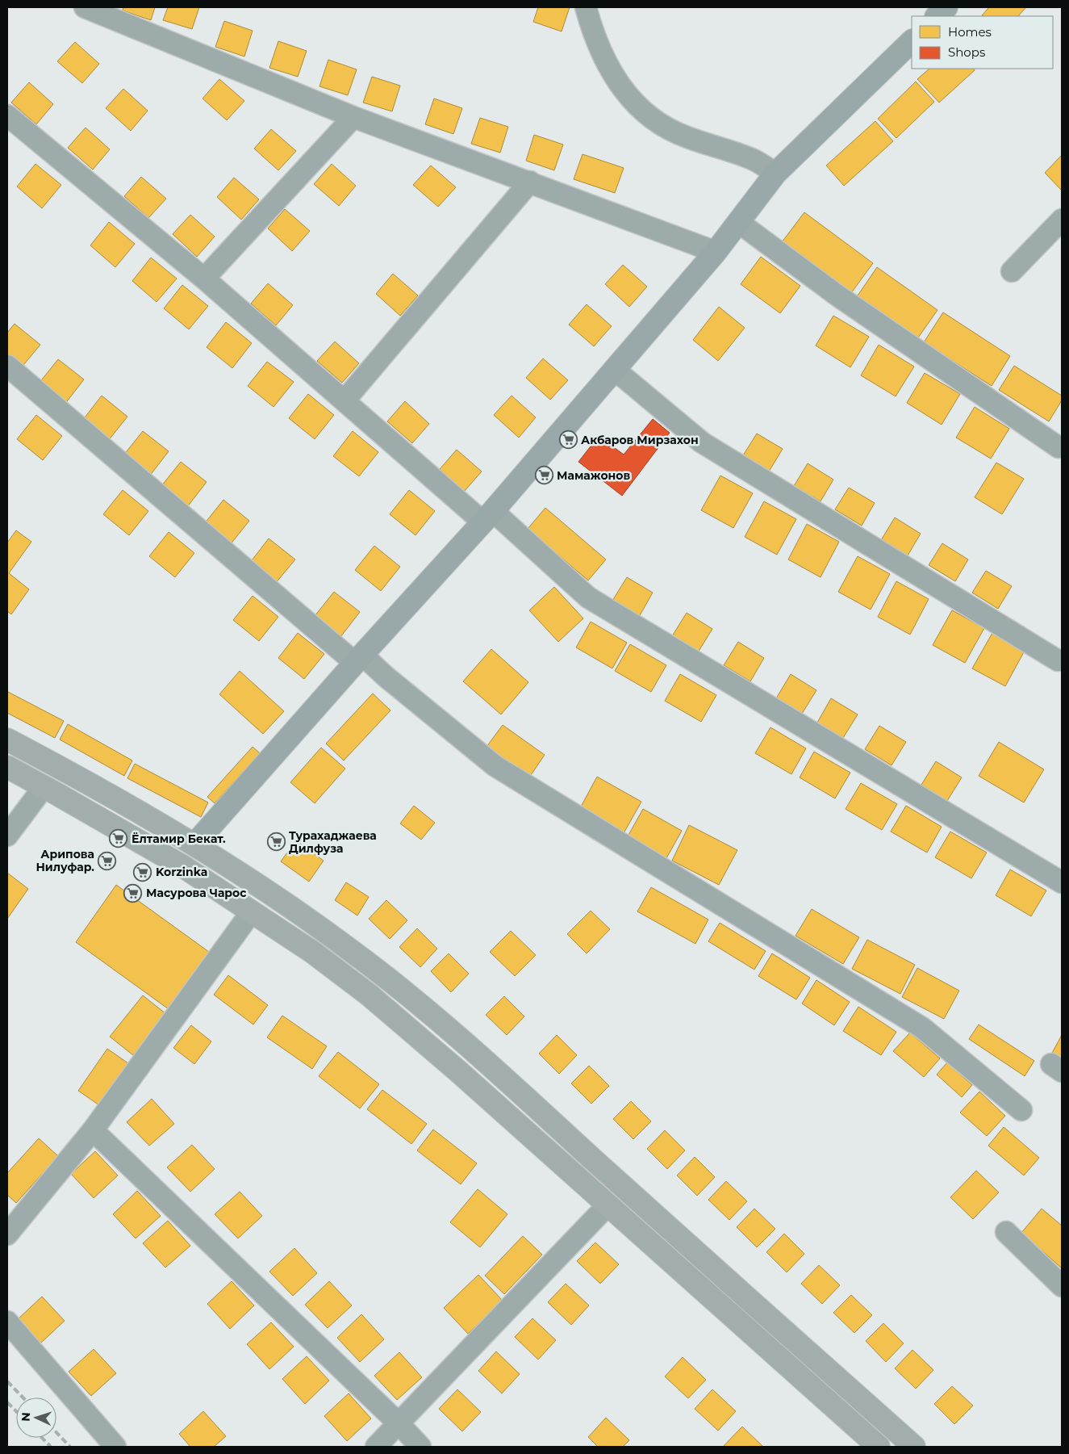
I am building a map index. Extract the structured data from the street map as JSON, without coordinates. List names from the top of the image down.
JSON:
{
  "places": {
    "supermarket": [
      "Акбаров Мирзахон",
      "Мамажонов",
      "Ёлтамир Бекат.",
      "Турахаджаева Дилфуза",
      "Арипова Нилуфар.",
      "Korzinka",
      "Масурова Чарос"
    ]
  },
  "legend": ["Homes", "Shops"],
  "north": "left"
}
